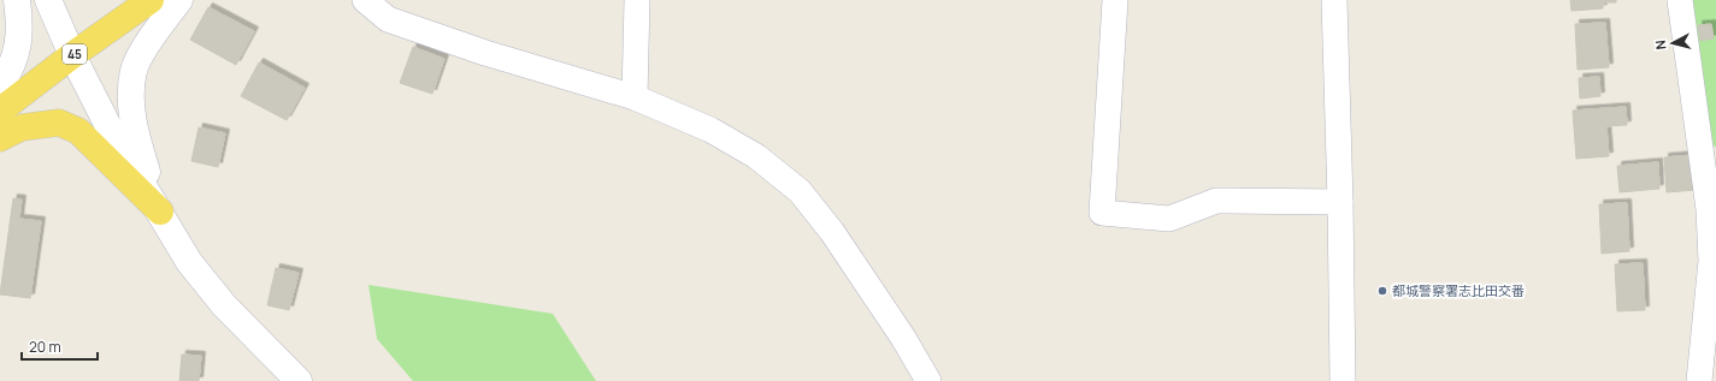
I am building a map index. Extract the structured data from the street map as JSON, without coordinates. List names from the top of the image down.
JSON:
{
  "streets": {
    "main road": ["45"]
  },
  "places": ["都城警察署志比田交番"],
  "scale_bar": "20 m",
  "north": "left"
}
